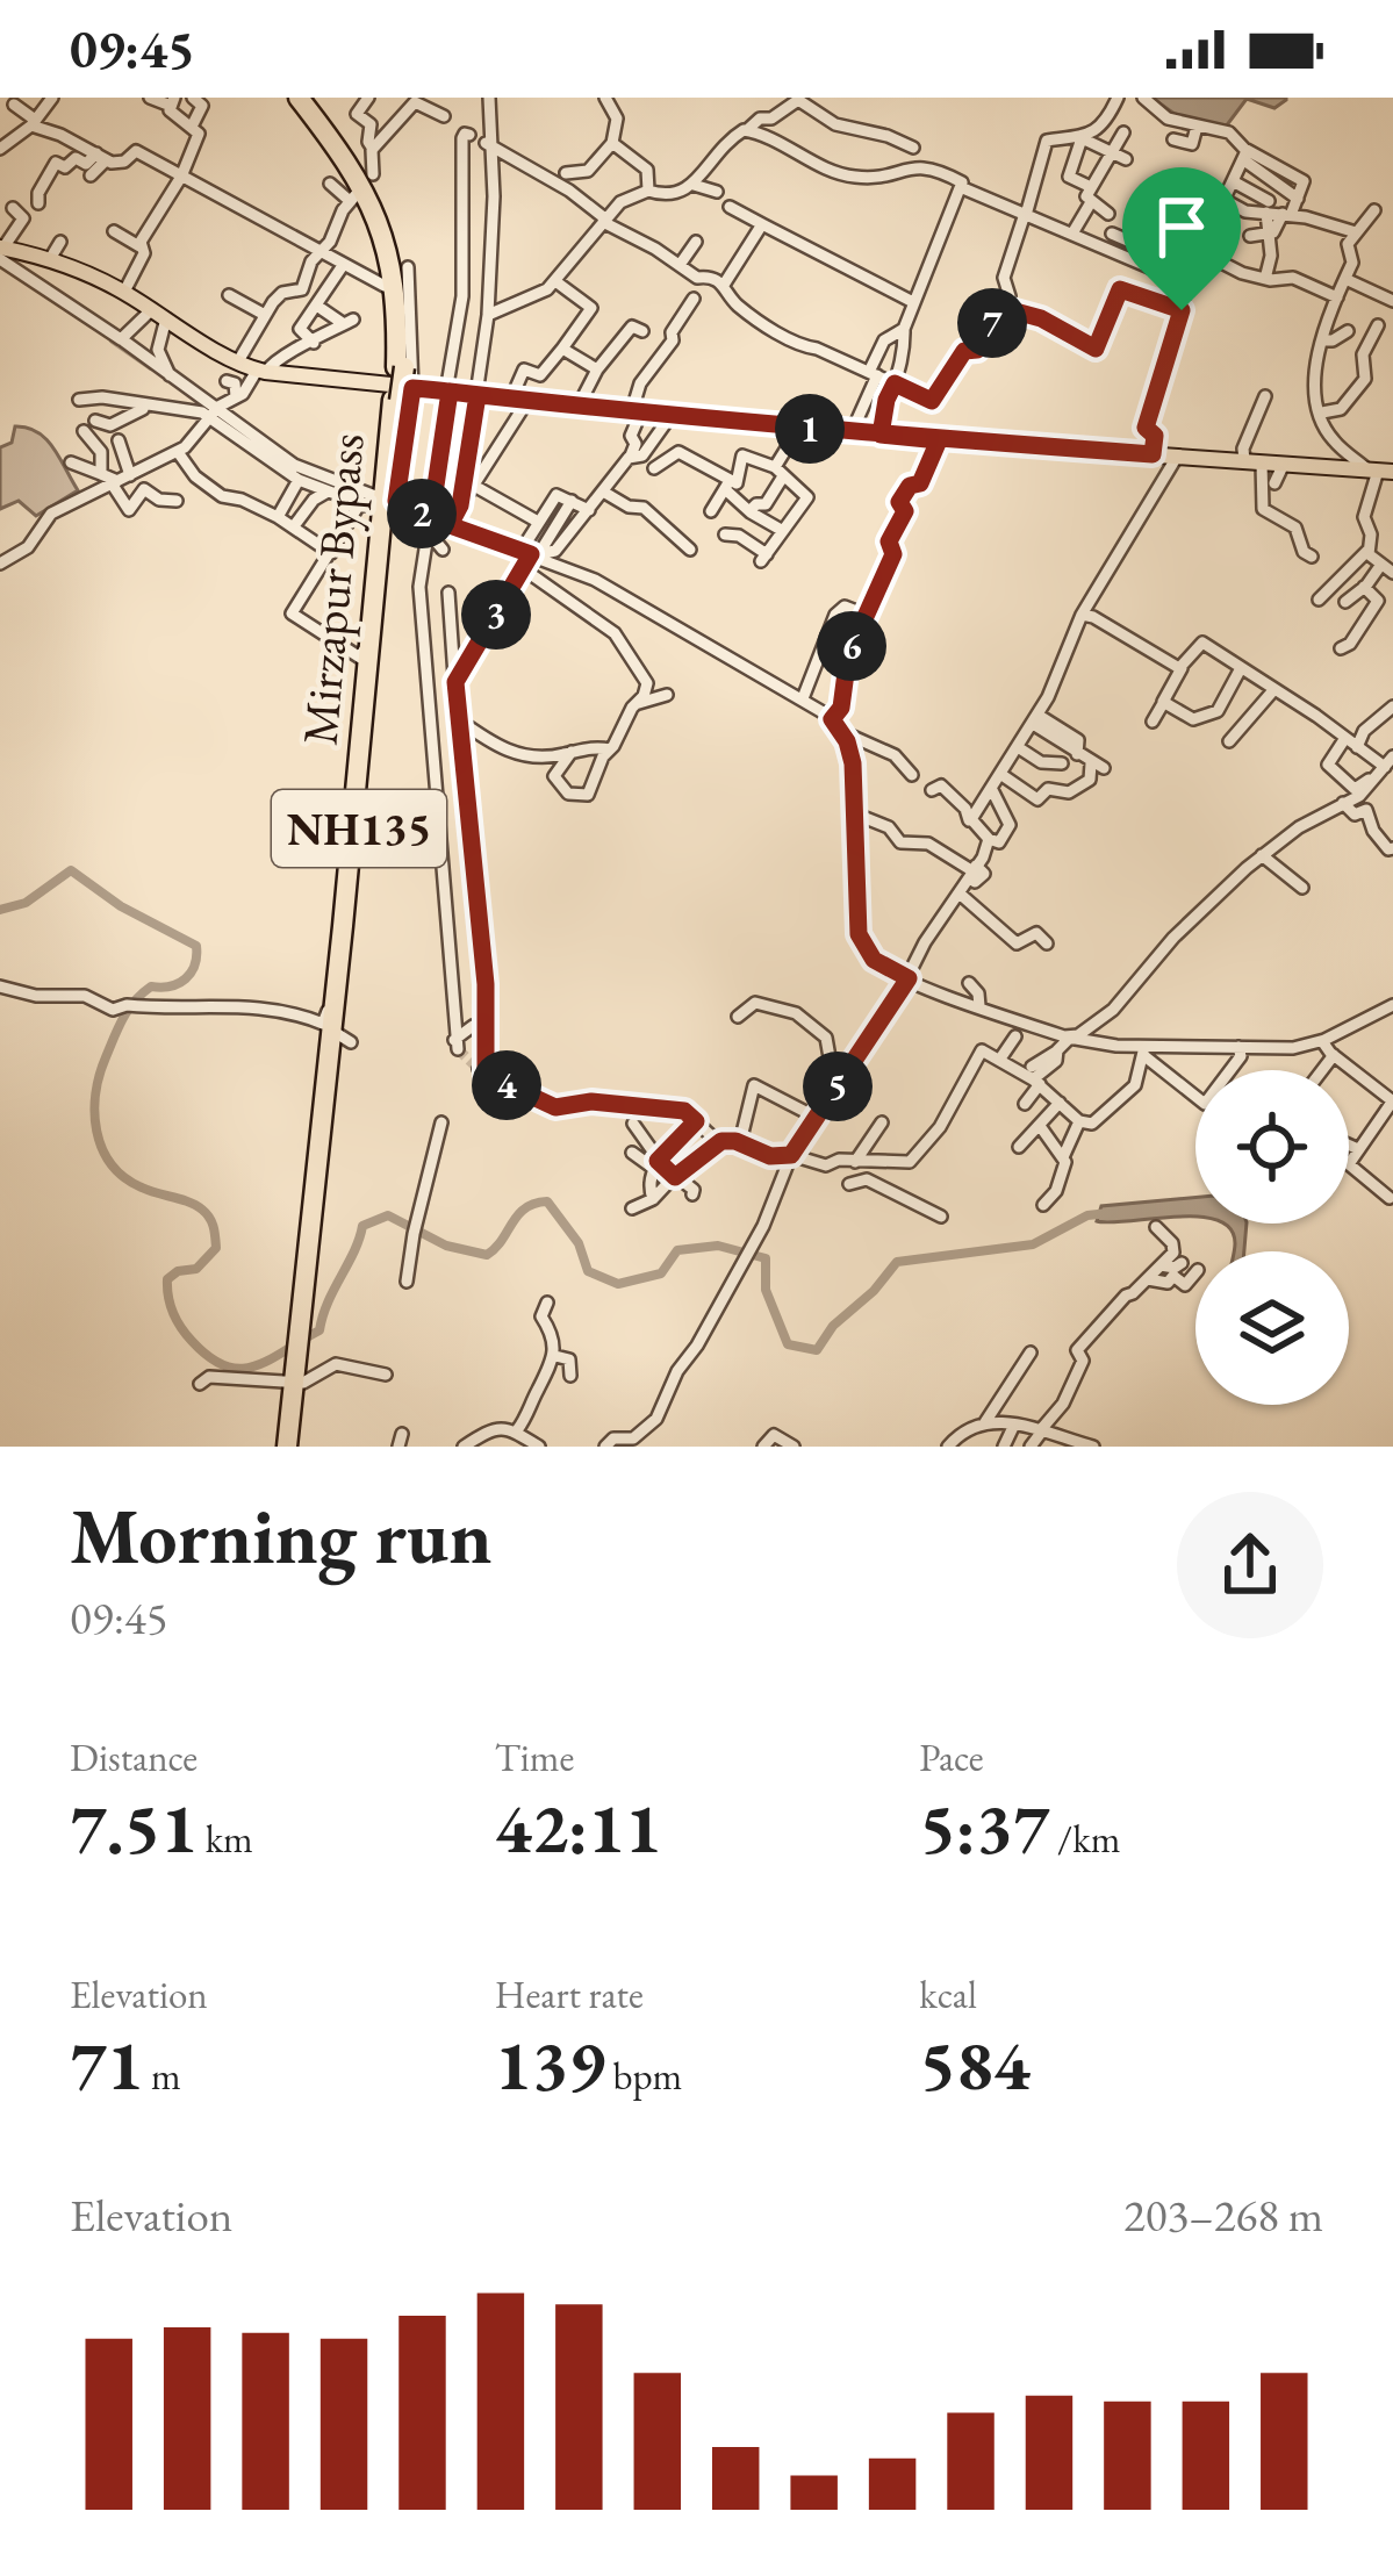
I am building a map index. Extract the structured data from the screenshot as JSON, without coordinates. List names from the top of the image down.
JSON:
{
  "streets": {
    "highway": ["Mirzapur Bypass", "NH135"]
  },
  "crossings": [
    ["Mirzapur Bypass", "NH135"]
  ],
  "page": {
    "status": "09:45",
    "pins": [
      "7",
      "1",
      "2",
      "3",
      "6",
      "4",
      "5"
    ],
    "heading": ["Morning run", "09:45"],
    "stats": [
      ["Distance", "7.51 km"],
      ["Time", "42:11"],
      ["Pace", "5:37 /km"],
      ["Elevation", "71 m"],
      ["Heart rate", "139 bpm"],
      ["kcal", "584"]
    ],
    "chart": ["Elevation", "203–268 m"]
  }
}
